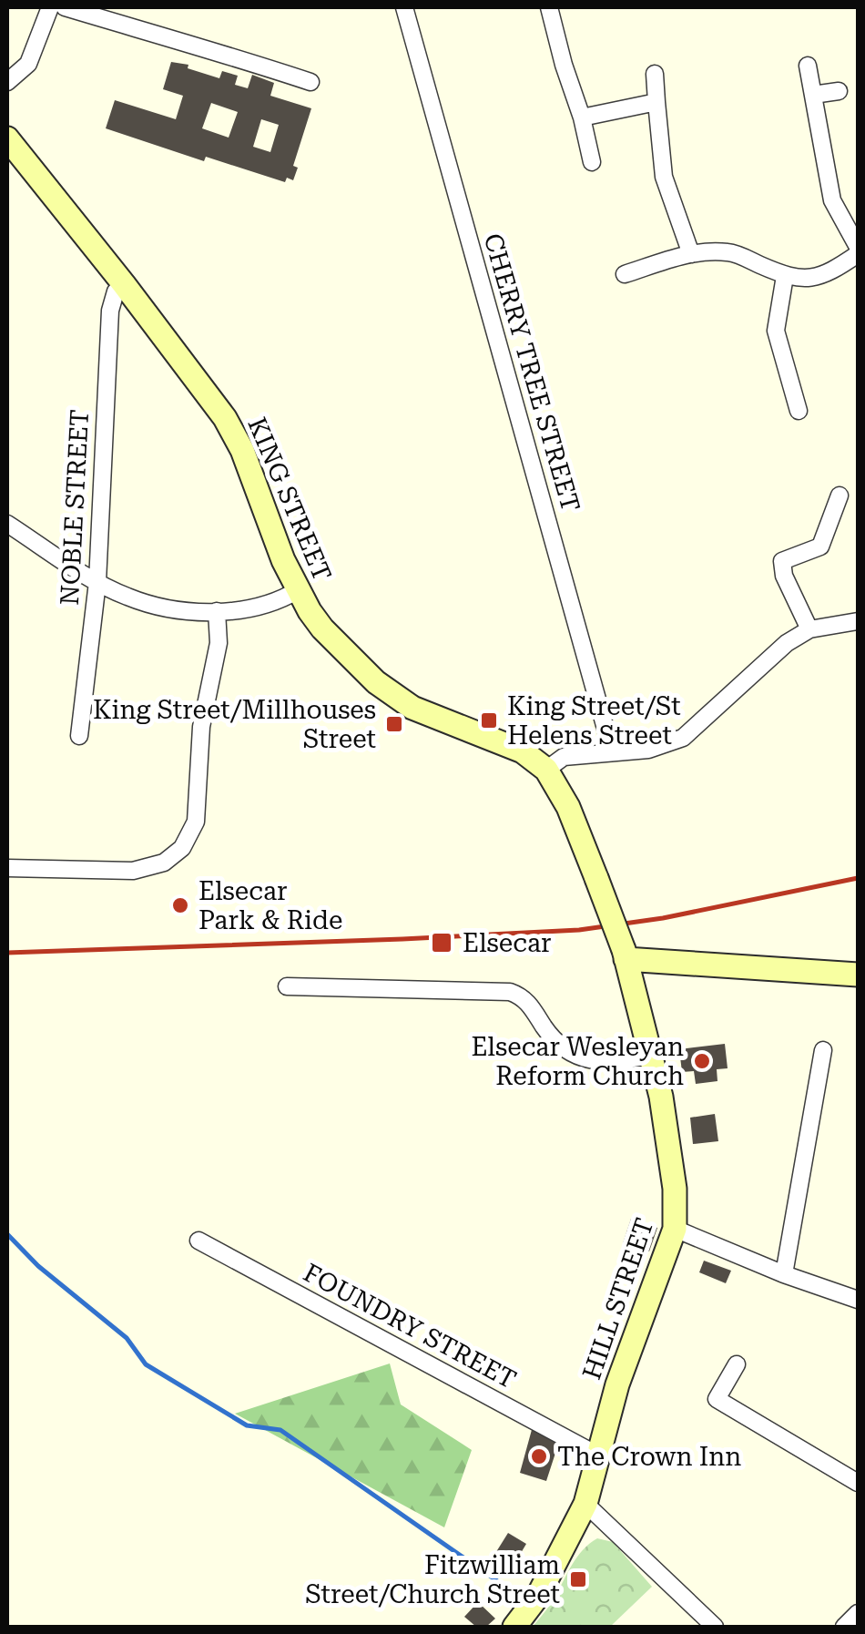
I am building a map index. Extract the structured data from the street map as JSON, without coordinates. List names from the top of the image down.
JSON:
{
  "streets": {
    "main road": ["KING STREET", "HILL STREET"],
    "street": ["CHERRY TREE STREET", "NOBLE STREET", "FOUNDRY STREET"]
  },
  "crossings": [
    ["KING STREET", "NOBLE STREET"],
    ["KING STREET", "HILL STREET"],
    ["HILL STREET", "FOUNDRY STREET"]
  ],
  "places": {
    "transit": [
      "King Street/St Helens Street",
      "King Street/Millhouses Street",
      "Elsecar",
      "Fitzwilliam Street/Church Street"
    ],
    "other": ["Elsecar Park & Ride", "Elsecar Wesleyan Reform Church", "The Crown Inn"]
  }
}
